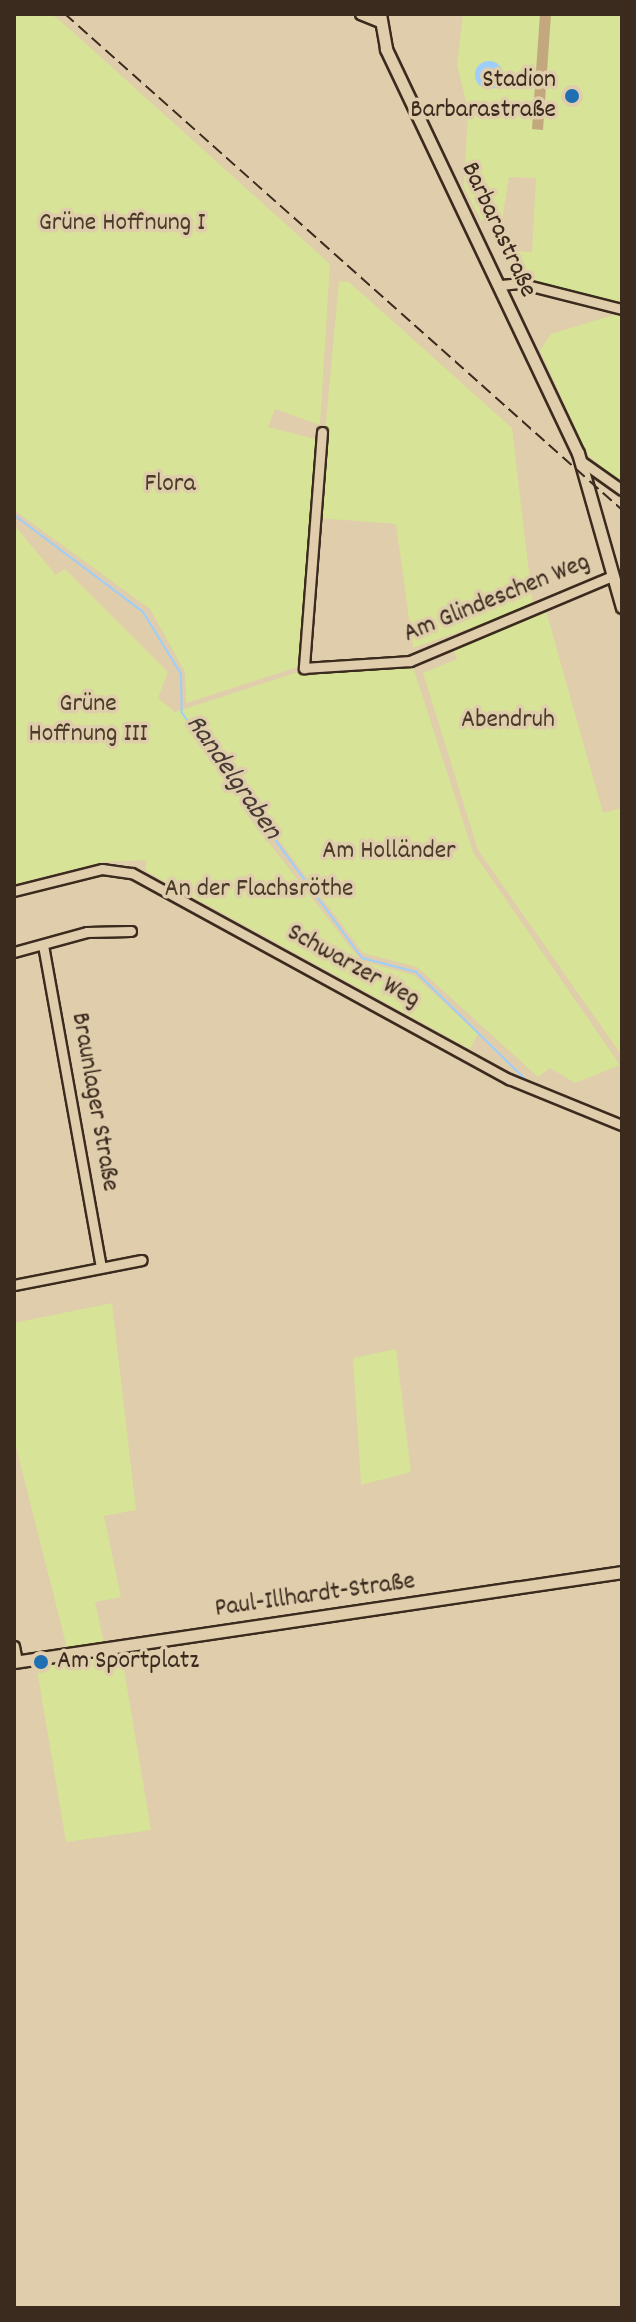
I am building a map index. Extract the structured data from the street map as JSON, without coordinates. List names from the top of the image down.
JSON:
{
  "streets": {
    "street": [
      "Barbarastraße",
      "Am Glindeschen Weg",
      "Schwarzer Weg",
      "Braunlager Straße",
      "Paul-Illhardt-Straße"
    ]
  },
  "crossings": [
    ["Barbarastraße", "Am Glindeschen Weg"]
  ],
  "water": ["Randelgraben"],
  "parks": [
    "Grüne Hoffnung I",
    "Flora",
    "Grüne Hoffnung III",
    "Abendruh",
    "Am Holländer",
    "An der Flachsröthe"
  ],
  "places": ["Stadion Barbarastraße", "Am Sportplatz"]
}
